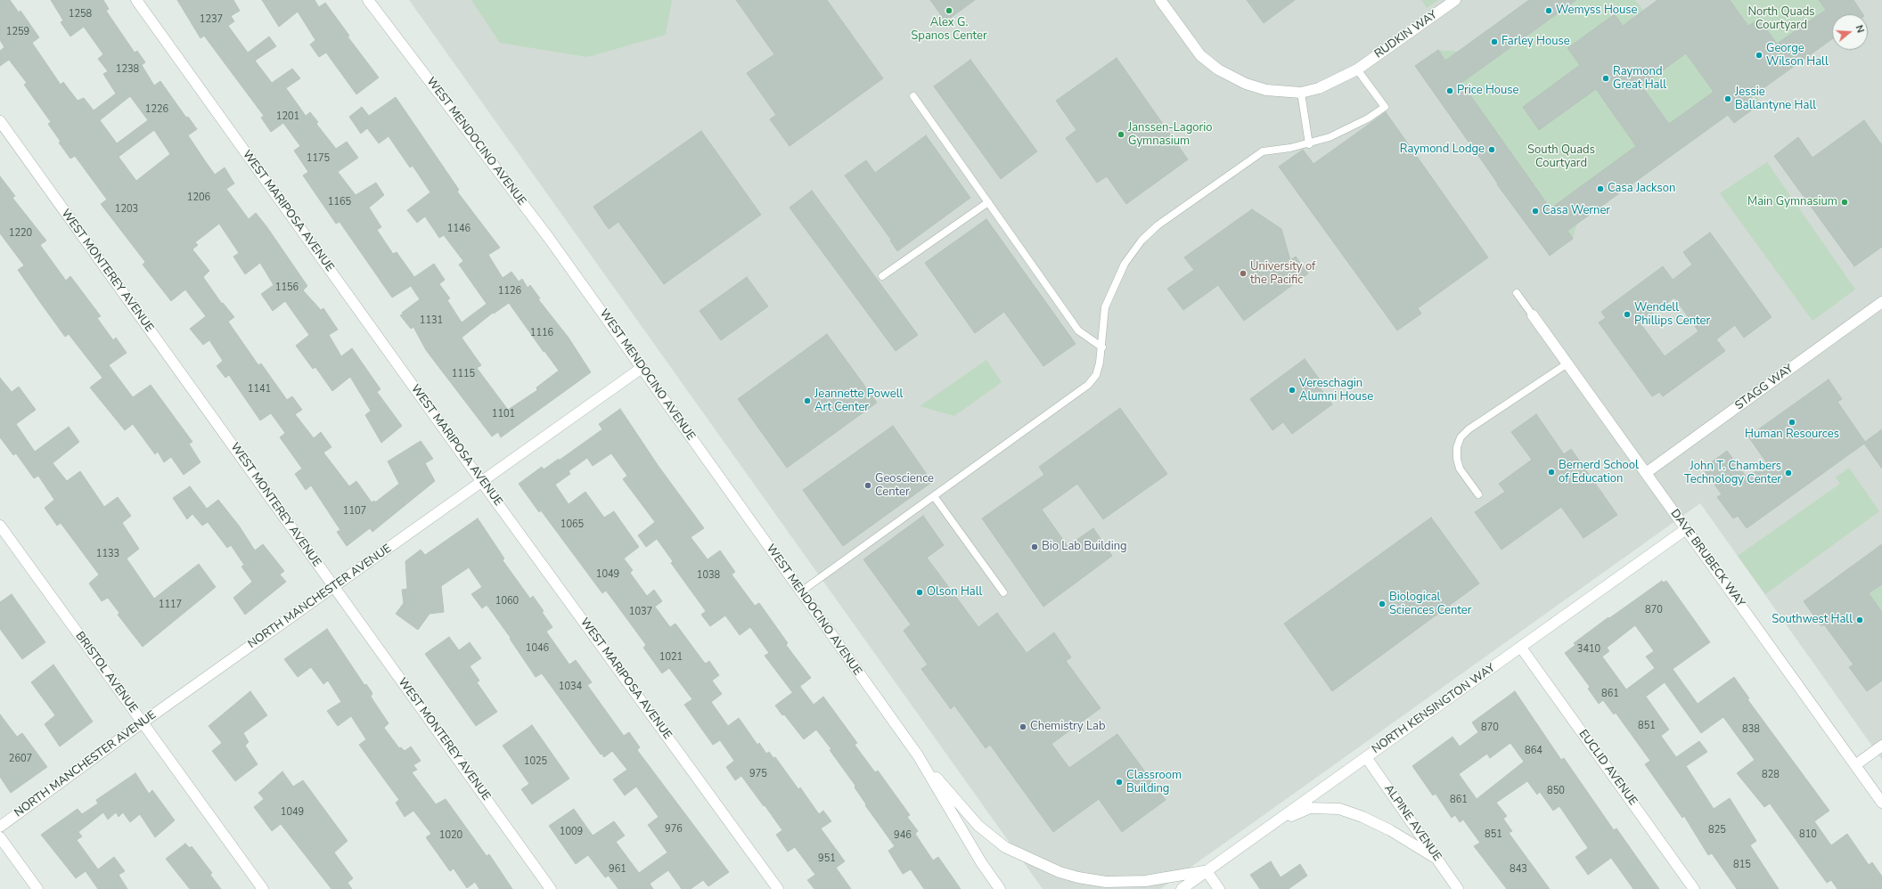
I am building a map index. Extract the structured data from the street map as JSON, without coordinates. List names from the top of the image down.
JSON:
{
  "streets": {
    "street": [
      "RUDKIN WAY",
      "WEST MENDOCINO AVENUE",
      "WEST MARIPOSA AVENUE",
      "WEST MONTEREY AVENUE",
      "STAGG WAY",
      "DAVE BRUBECK WAY",
      "NORTH MANCHESTER AVENUE",
      "BRISTOL AVENUE",
      "NORTH KENSINGTON WAY",
      "EUCLID AVENUE",
      "ALPINE AVENUE"
    ]
  },
  "crossings": [
    ["WEST MENDOCINO AVENUE", "NORTH MANCHESTER AVENUE"],
    ["WEST MENDOCINO AVENUE", "NORTH KENSINGTON WAY"],
    ["WEST MARIPOSA AVENUE", "NORTH MANCHESTER AVENUE"],
    ["WEST MONTEREY AVENUE", "NORTH MANCHESTER AVENUE"],
    ["STAGG WAY", "DAVE BRUBECK WAY"],
    ["DAVE BRUBECK WAY", "NORTH KENSINGTON WAY"],
    ["NORTH MANCHESTER AVENUE", "BRISTOL AVENUE"],
    ["NORTH KENSINGTON WAY", "EUCLID AVENUE"],
    ["NORTH KENSINGTON WAY", "ALPINE AVENUE"]
  ],
  "parks": ["North Quads Courtyard", "South Quads Courtyard"],
  "places": [
    "Alex G. Spanos Center",
    "Wemyss House",
    "Farley House",
    "George Wilson Hall",
    "Raymond Great Hall",
    "Price House",
    "Jessie Ballantyne Hall",
    "Janssen-Lagorio Gymnasium",
    "Raymond Lodge",
    "Casa Jackson",
    "Main Gymnasium",
    "Casa Werner",
    "University of the Pacific",
    "Wendell Phillips Center",
    "Vereschagin Alumni House",
    "Jeannette Powell Art Center",
    "Human Resources",
    "Bernerd School of Education",
    "John T. Chambers Technology Center",
    "Geoscience Center",
    "Bio Lab Building",
    "Olson Hall",
    "Biological Sciences Center",
    "Southwest Hall",
    "Chemistry Lab",
    "Classroom Building"
  ],
  "house_numbers": [
    "1258",
    "1237",
    "1259",
    "1238",
    "1226",
    "1201",
    "1175",
    "1206",
    "1165",
    "1203",
    "1146",
    "1220",
    "1156",
    "1126",
    "1131",
    "1116",
    "1115",
    "1141",
    "1101",
    "1107",
    "1065",
    "1133",
    "1049",
    "1038",
    "1060",
    "1117",
    "870",
    "1037",
    "1046",
    "3410",
    "1021",
    "1034",
    "861",
    "851",
    "870",
    "838",
    "864",
    "2607",
    "1025",
    "975",
    "828",
    "850",
    "861",
    "1049",
    "976",
    "825",
    "1009",
    "851",
    "810",
    "1020",
    "946",
    "951",
    "815",
    "961",
    "843"
  ],
  "north": "right"
}
